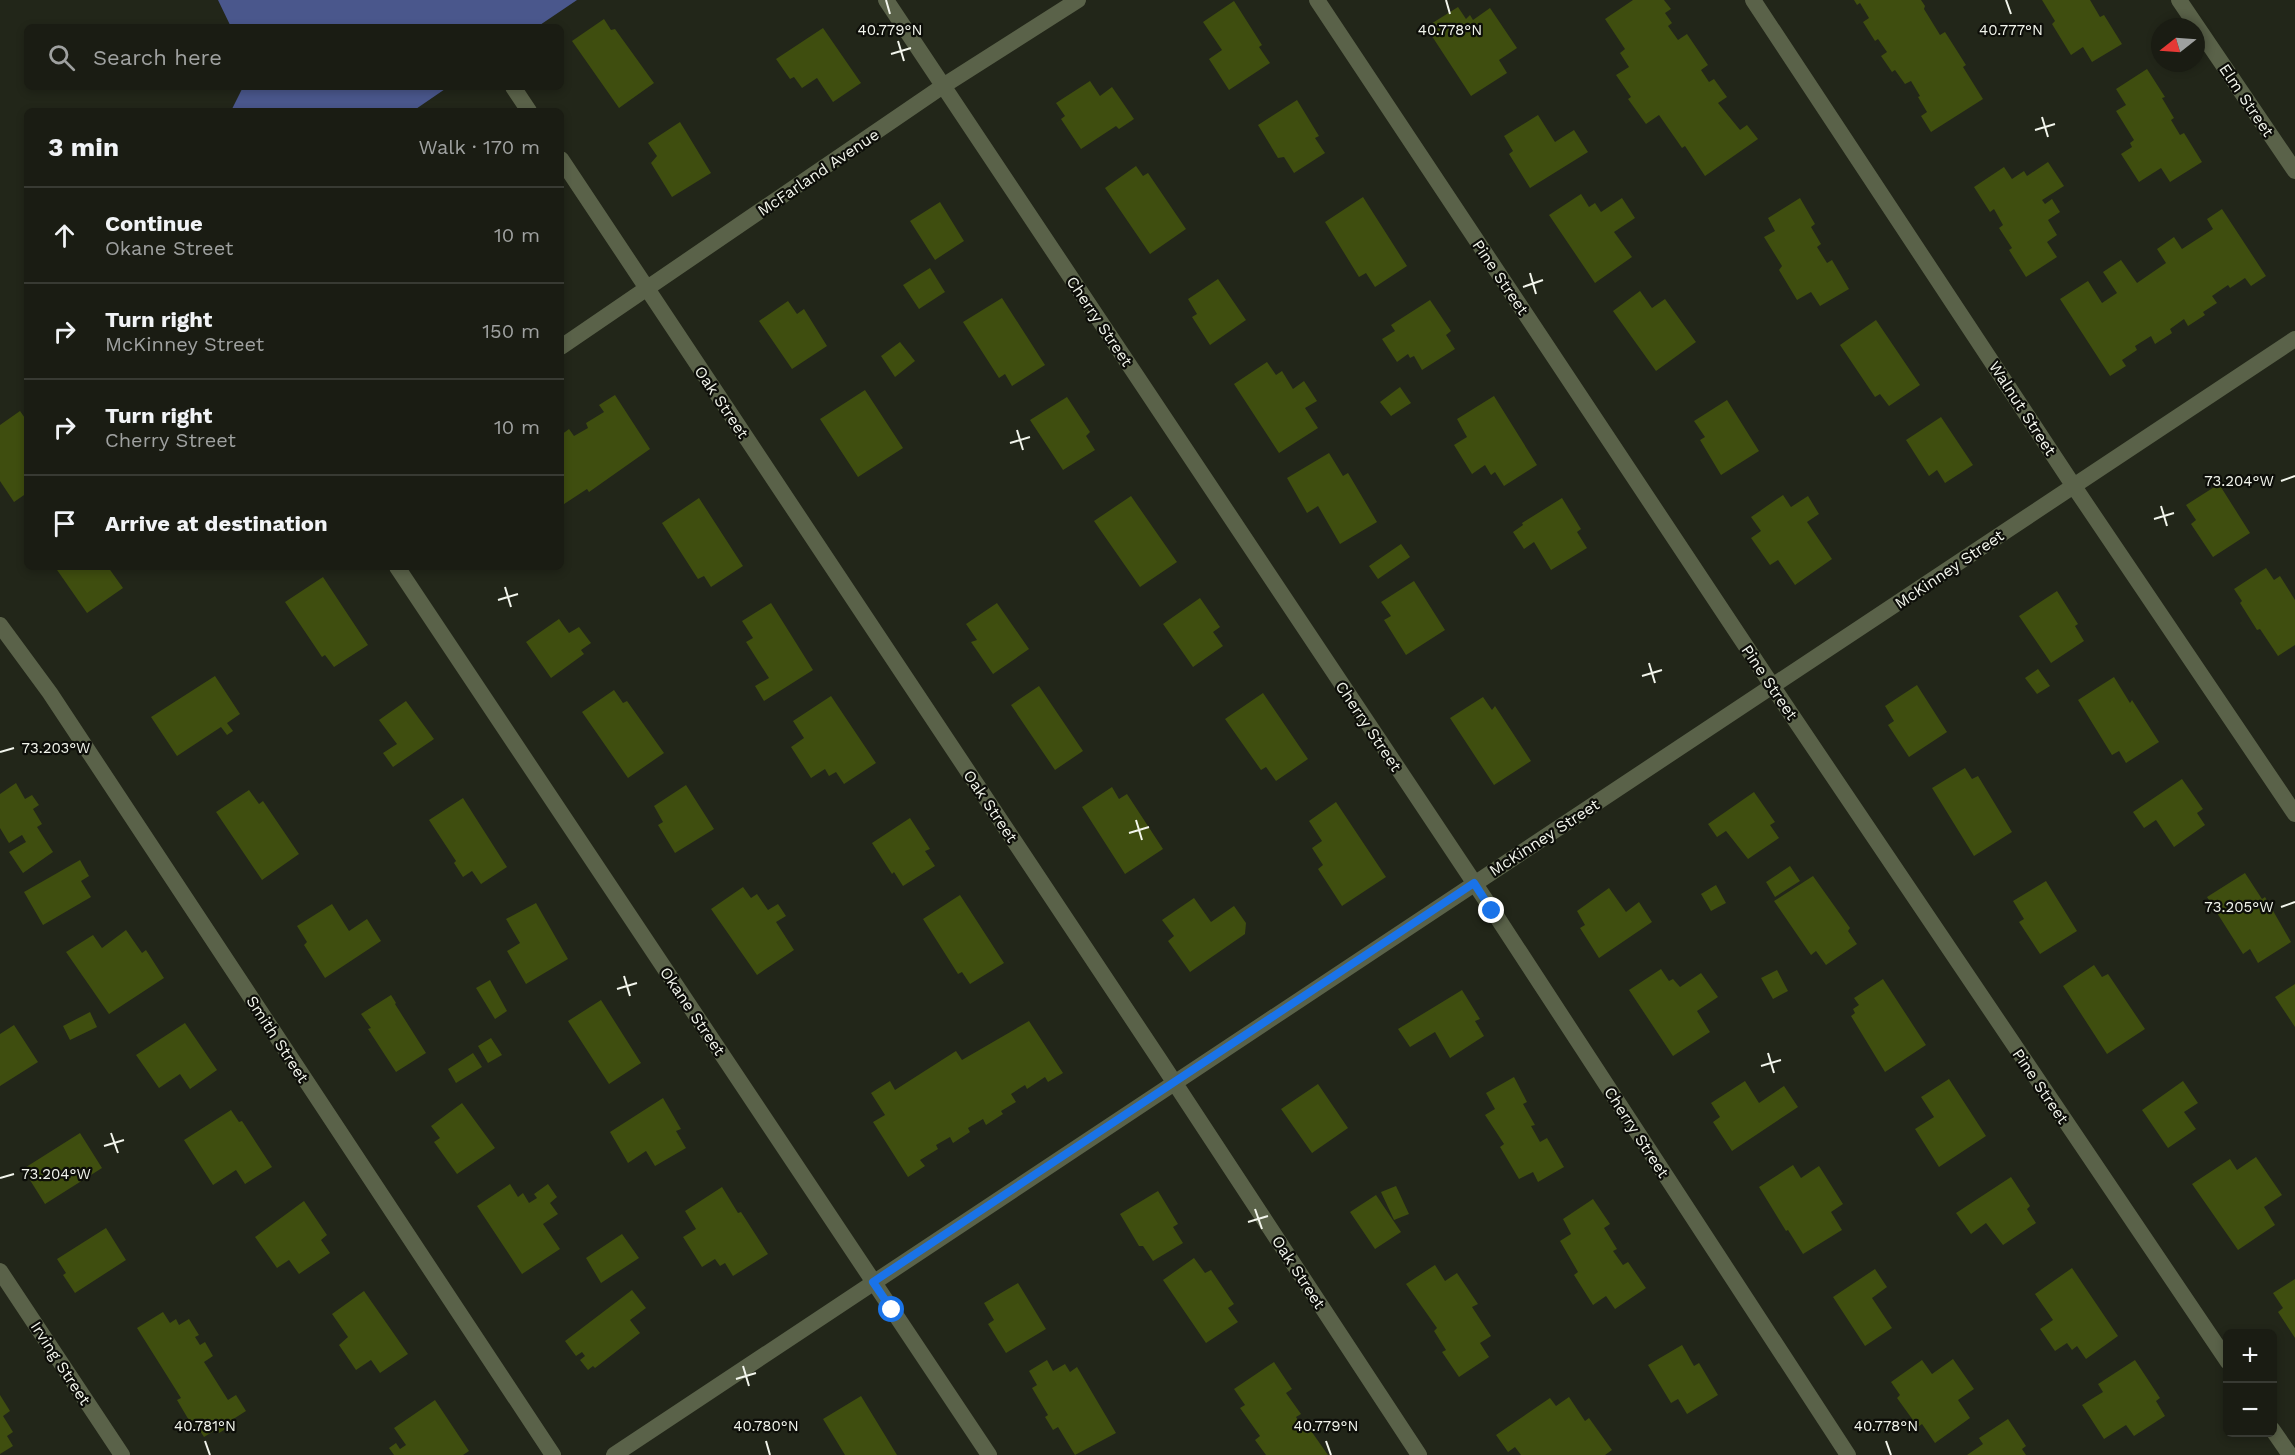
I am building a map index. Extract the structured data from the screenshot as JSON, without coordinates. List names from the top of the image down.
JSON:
{
  "streets": {
    "street": [
      "Elm Street",
      "McFarland Avenue",
      "Pine Street",
      "Cherry Street",
      "Oak Street",
      "Walnut Street",
      "McKinney Street",
      "Okane Street",
      "Smith Street",
      "Irving Street"
    ]
  },
  "crossings": [
    ["McFarland Avenue", "Cherry Street"],
    ["McFarland Avenue", "Oak Street"],
    ["Pine Street", "McKinney Street"],
    ["Cherry Street", "McKinney Street"],
    ["Oak Street", "McKinney Street"],
    ["Walnut Street", "McKinney Street"],
    ["McKinney Street", "Okane Street"]
  ],
  "north": "left",
  "page": {
    "search": "Search here",
    "heading": ["3 min", "Walk · 170 m"],
    "list": [
      ["Continue", "Okane Street", "10 m"],
      ["Turn right", "McKinney Street", "150 m"],
      ["Turn right", "Cherry Street", "10 m"],
      "Arrive at destination"
    ],
    "map_buttons": ["+", "−"]
  },
  "coordinates": [
    "40.779°N",
    "40.778°N",
    "40.777°N",
    "73.204°W",
    "73.203°W",
    "73.205°W",
    "40.781°N",
    "40.780°N"
  ]
}
